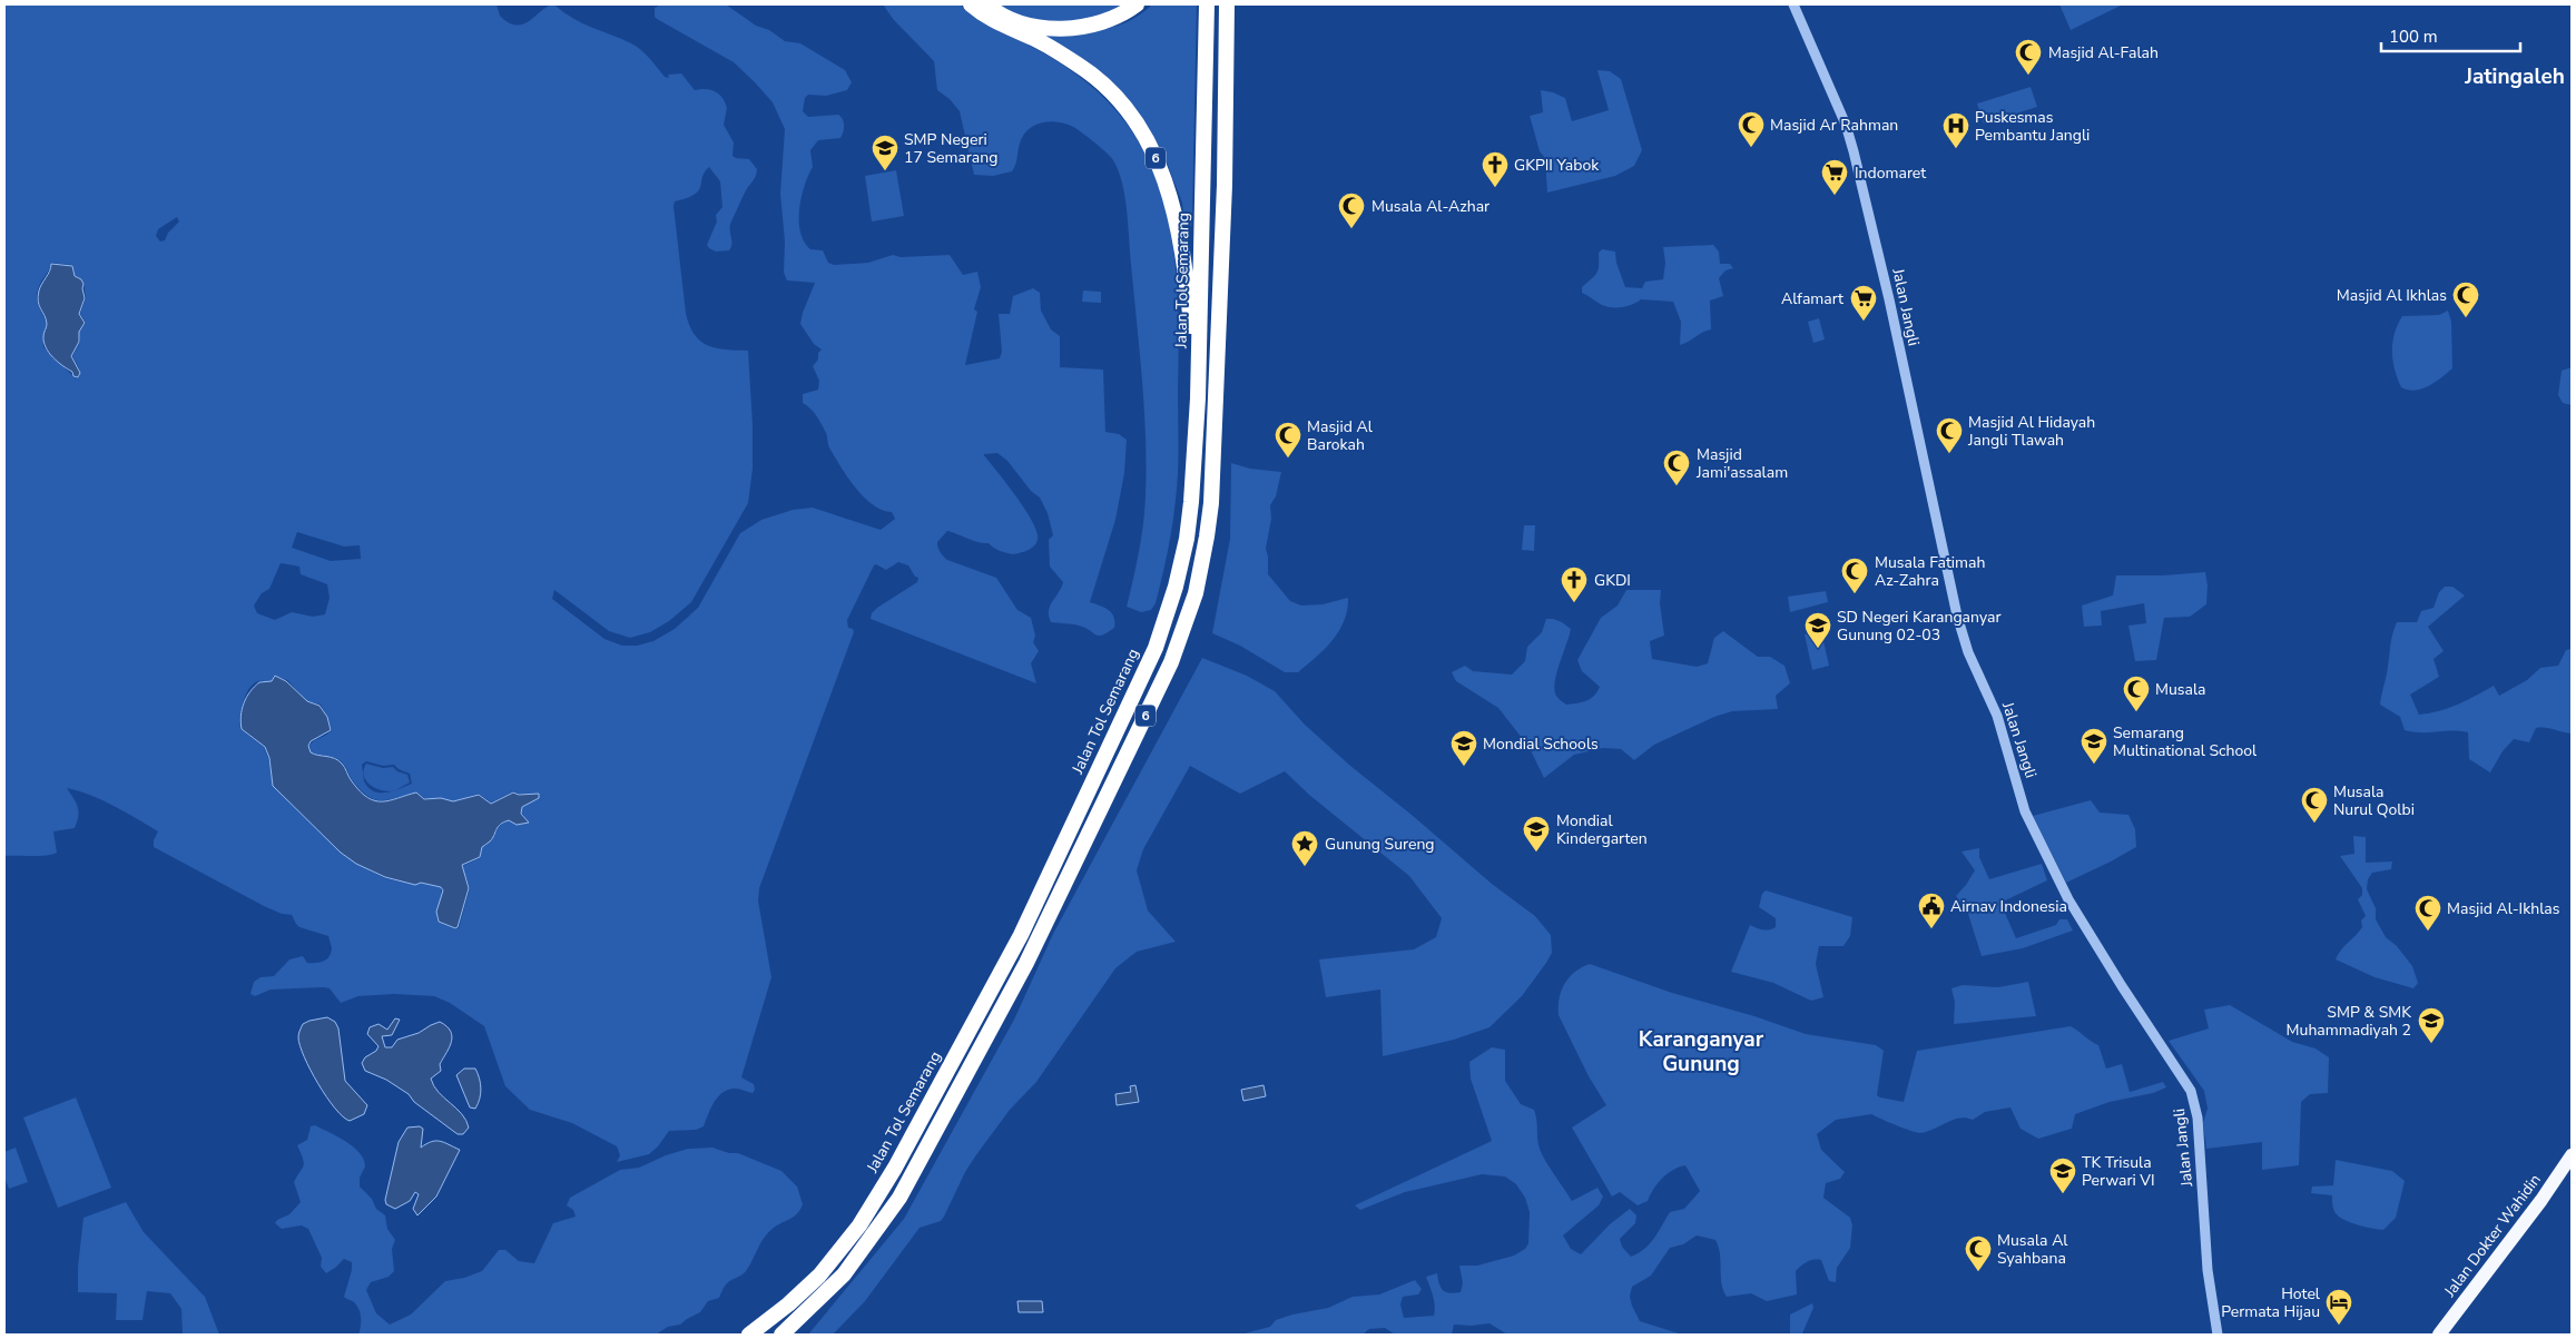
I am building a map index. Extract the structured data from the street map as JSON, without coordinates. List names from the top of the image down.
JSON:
{
  "streets": {
    "highway": ["6", "Jalan Tol Semarang", "Jalan Dokter Wahidin"],
    "street": ["Jalan Jangli"]
  },
  "crossings": [
    ["6", "Jalan Tol Semarang"]
  ],
  "districts": ["Jatingaleh", "Karanganyar Gunung"],
  "places": {
    "mosque": [
      "Masjid Al-Falah",
      "Masjid Ar Rahman",
      "Musala Al-Azhar",
      "Masjid Al Ikhlas",
      "Masjid Al Hidayah Jangli Tlawah",
      "Masjid Al Barokah",
      "Masjid Jami'assalam",
      "Musala Fatimah Az-Zahra",
      "Musala",
      "Musala Nurul Qolbi",
      "Masjid Al-Ikhlas",
      "Musala Al Syahbana"
    ],
    "hospital": ["Puskesmas Pembantu Jangli"],
    "school or university": [
      "SMP Negeri 17 Semarang",
      "SD Negeri Karanganyar Gunung 02-03",
      "Semarang Multinational School",
      "Mondial Schools",
      "Mondial Kindergarten",
      "SMP & SMK Muhammadiyah 2",
      "TK Trisula Perwari VI"
    ],
    "church": ["GKPII Yabok", "GKDI"],
    "supermarket": ["Indomaret", "Alfamart"],
    "place": ["Gunung Sureng"],
    "public building": ["Airnav Indonesia"],
    "hotel": ["Hotel Permata Hijau"]
  },
  "scale_bar": "100 m"
}
